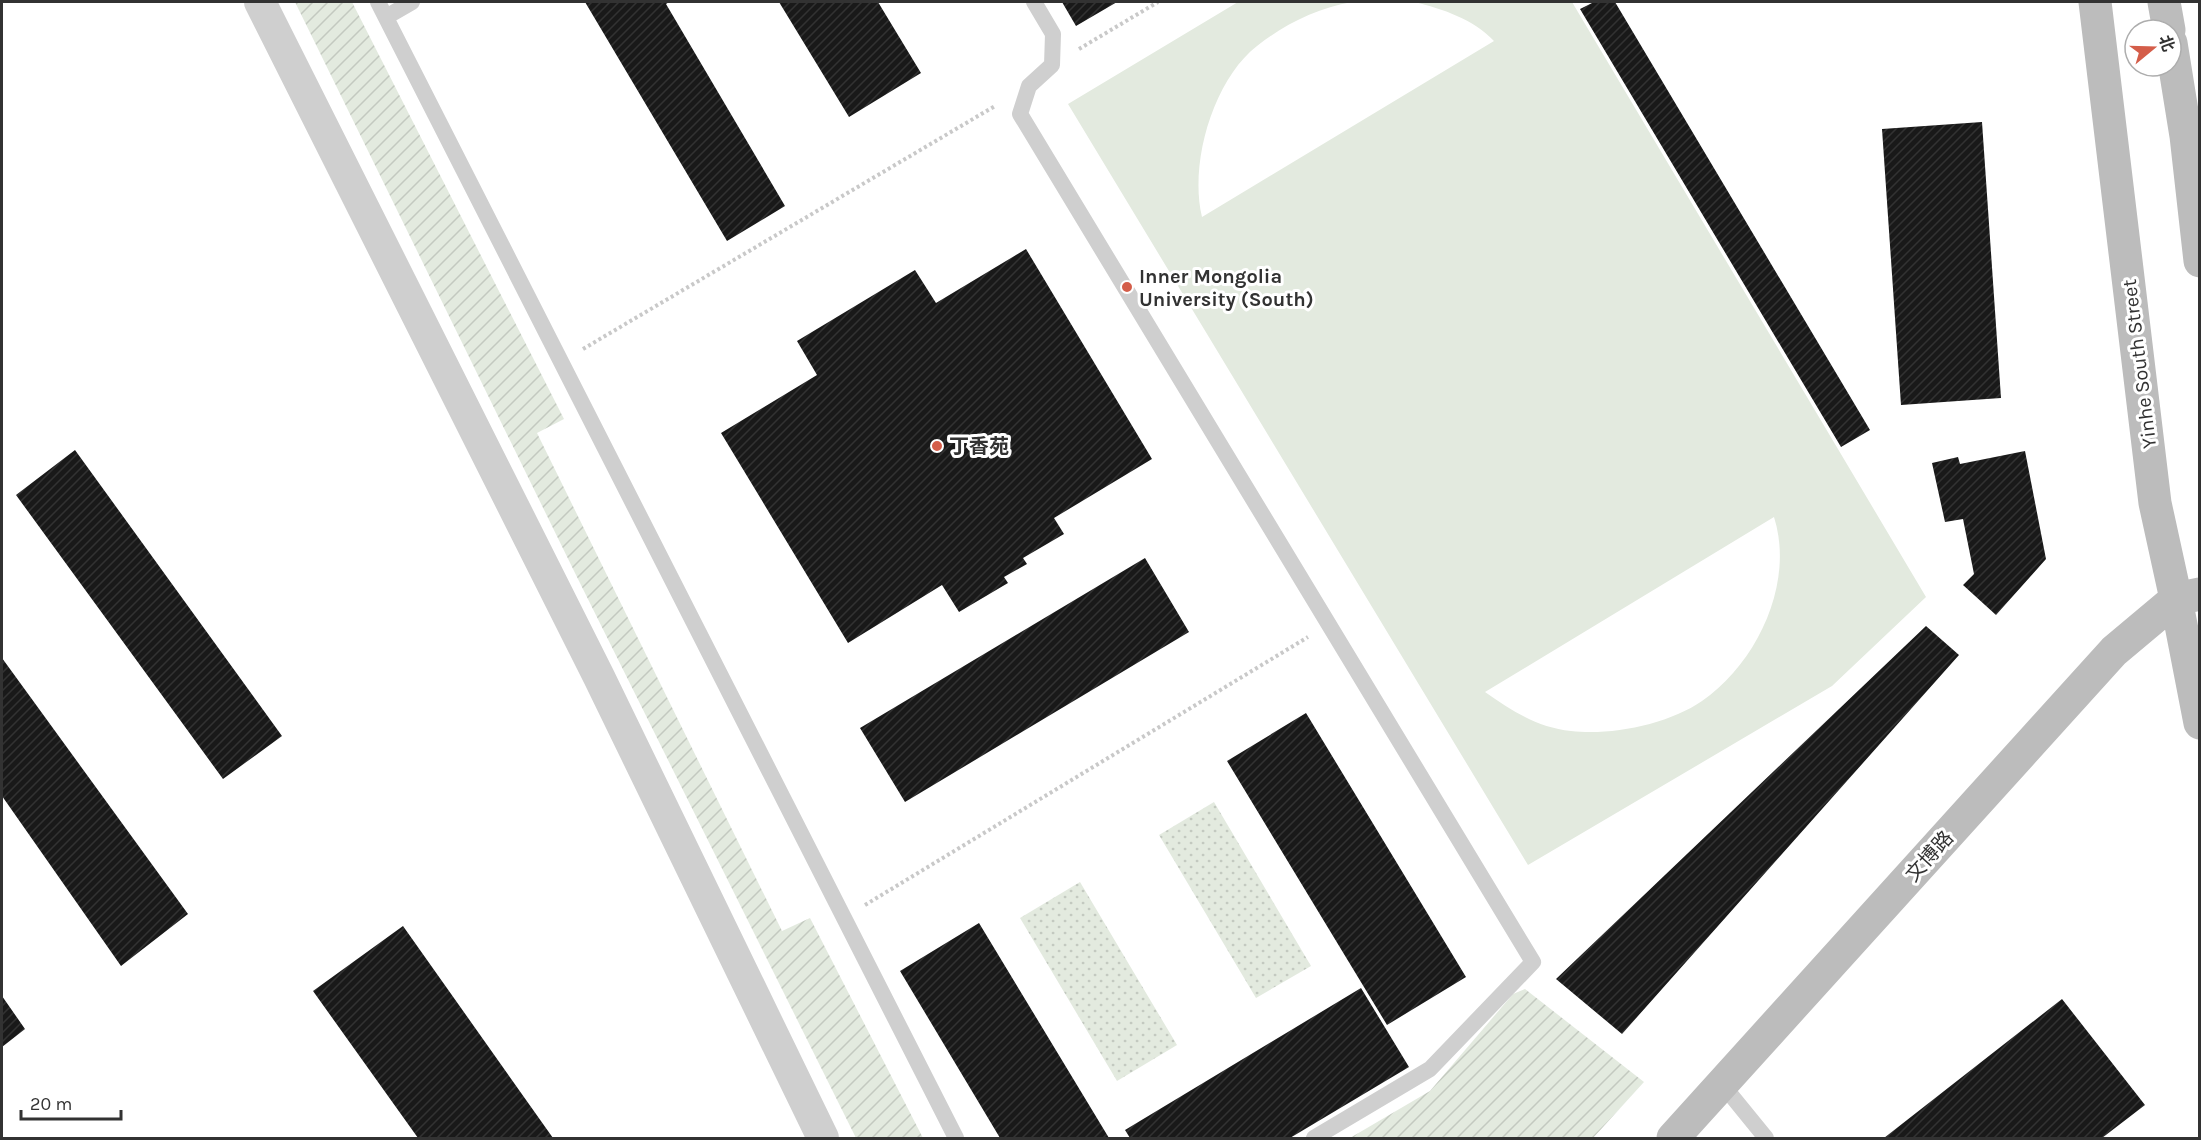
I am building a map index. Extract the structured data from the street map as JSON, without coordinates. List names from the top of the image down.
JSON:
{
  "streets": {
    "main road": ["Yinhe South Street", "文博路"]
  },
  "crossings": [
    ["Yinhe South Street", "文博路"]
  ],
  "places": ["Inner Mongolia University (South)", "丁香苑"],
  "scale_bar": "20 m",
  "north": "right"
}
